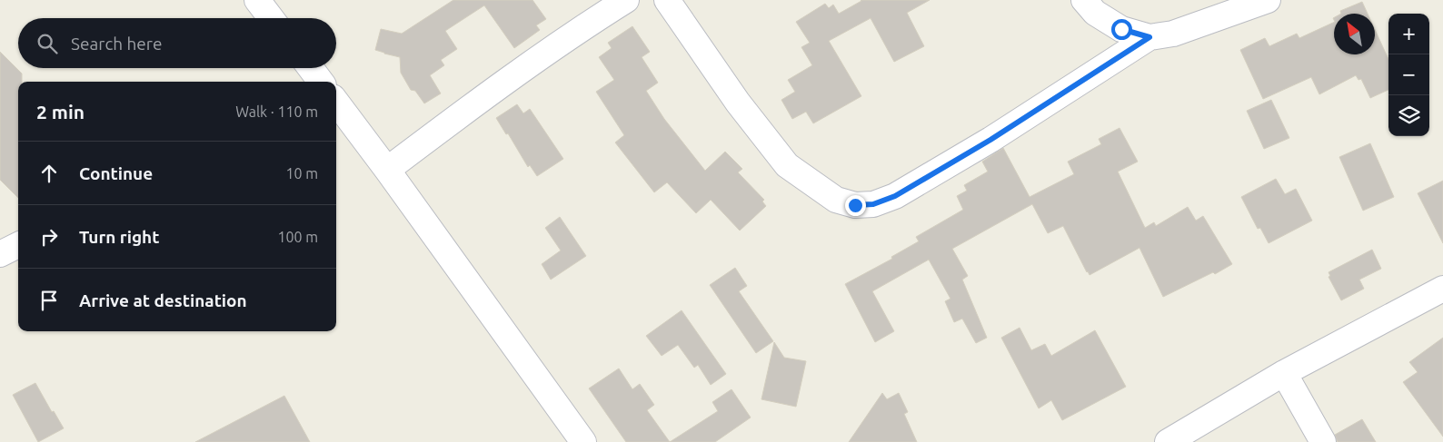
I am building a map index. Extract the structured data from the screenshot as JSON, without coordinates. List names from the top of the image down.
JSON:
{
  "north": "top left",
  "page": {
    "map_buttons": ["+", "−"],
    "search": "Search here",
    "heading": ["2 min", "Walk · 110 m"],
    "list": [
      ["Continue", "10 m"],
      ["Turn right", "100 m"],
      "Arrive at destination"
    ]
  }
}
